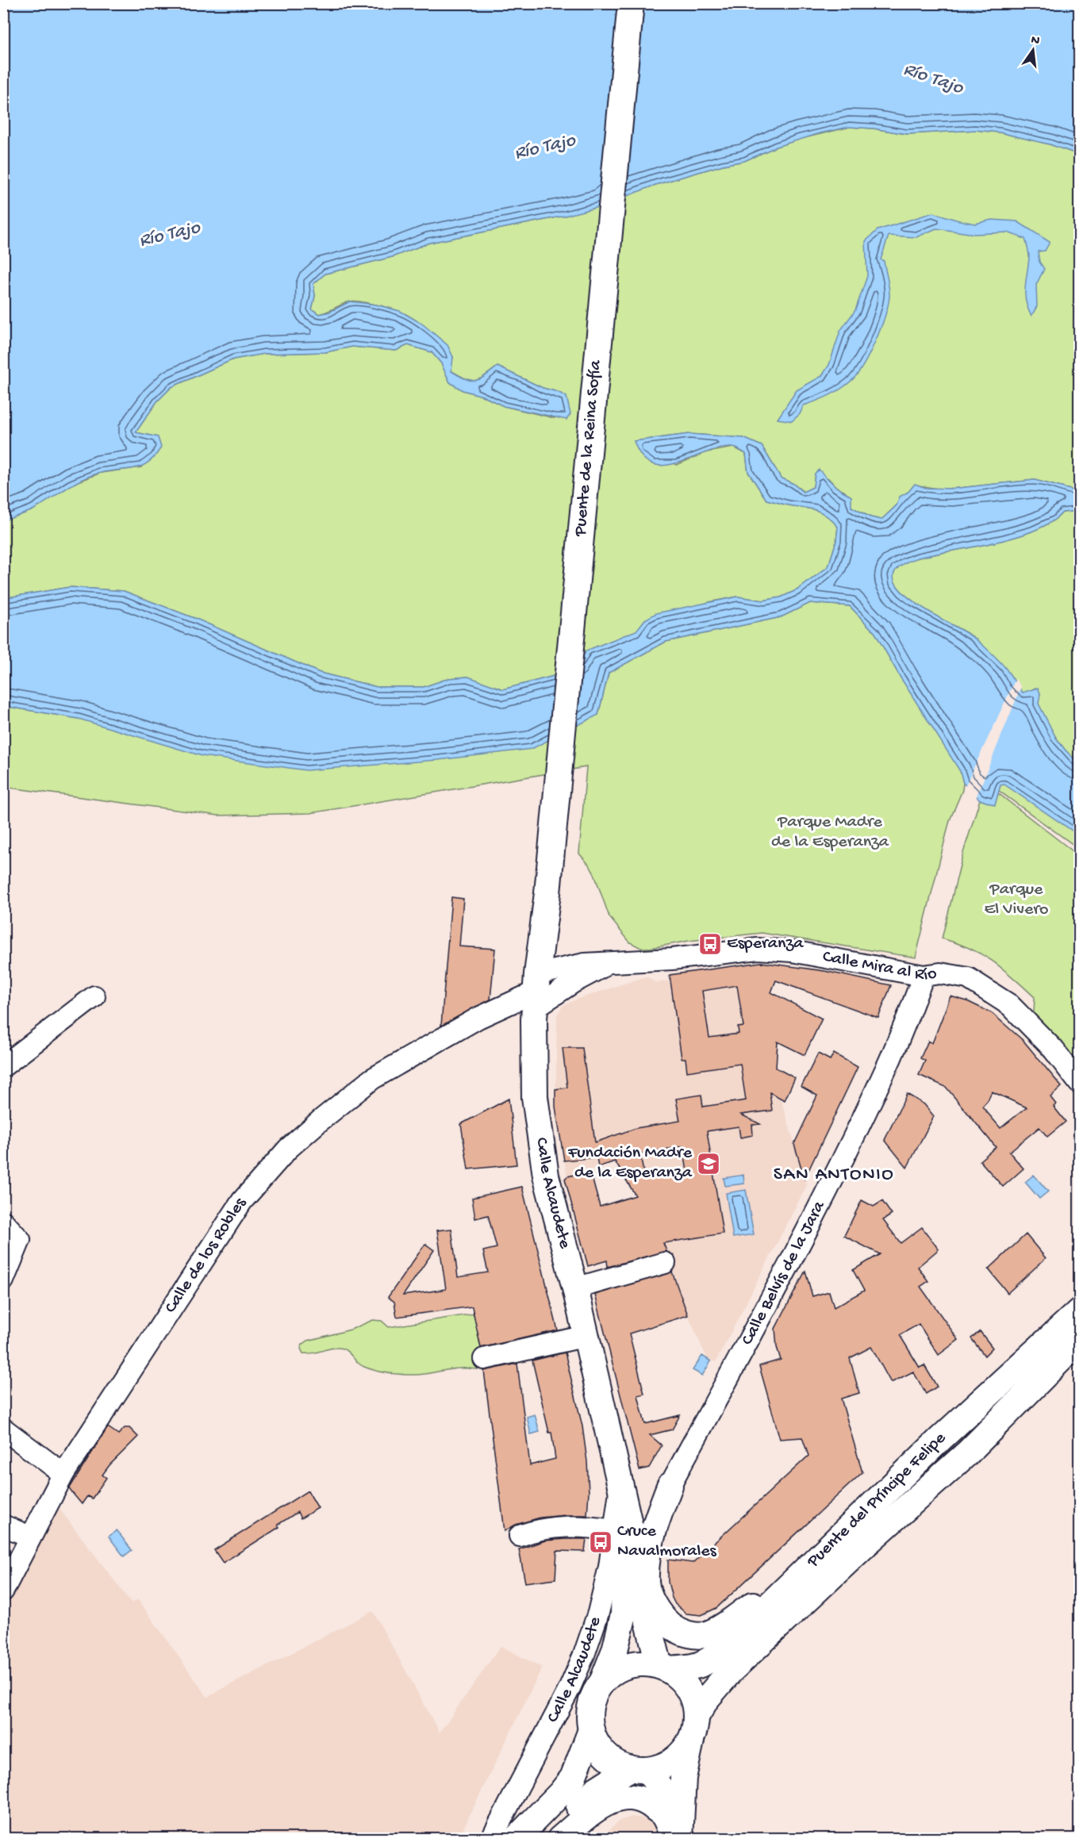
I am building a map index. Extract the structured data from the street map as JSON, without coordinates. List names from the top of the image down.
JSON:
{
  "streets": {
    "main road": ["Puente de la Reina Sofía", "Calle Alcaudete", "Puente del Príncipe Felipe"],
    "street": ["Calle Mira al Río", "Calle de los Robles", "Calle Belvís de la Jara"]
  },
  "crossings": [
    ["Puente de la Reina Sofía", "Calle Alcaudete"],
    ["Calle Mira al Río", "Calle Alcaudete"],
    ["Calle Mira al Río", "Calle de los Robles"],
    ["Calle Mira al Río", "Calle Belvís de la Jara"],
    ["Calle Alcaudete", "Calle de los Robles"],
    ["Calle Alcaudete", "Puente del Príncipe Felipe"]
  ],
  "districts": ["SAN ANTONIO"],
  "water": ["Río Tajo"],
  "parks": ["Parque Madre de la Esperanza", "Parque El Vivero"],
  "places": {
    "bus stop": ["Esperanza", "Cruce Navalmorales"],
    "school or university": ["Fundación Madre de la Esperanza"]
  },
  "north": "top"
}
